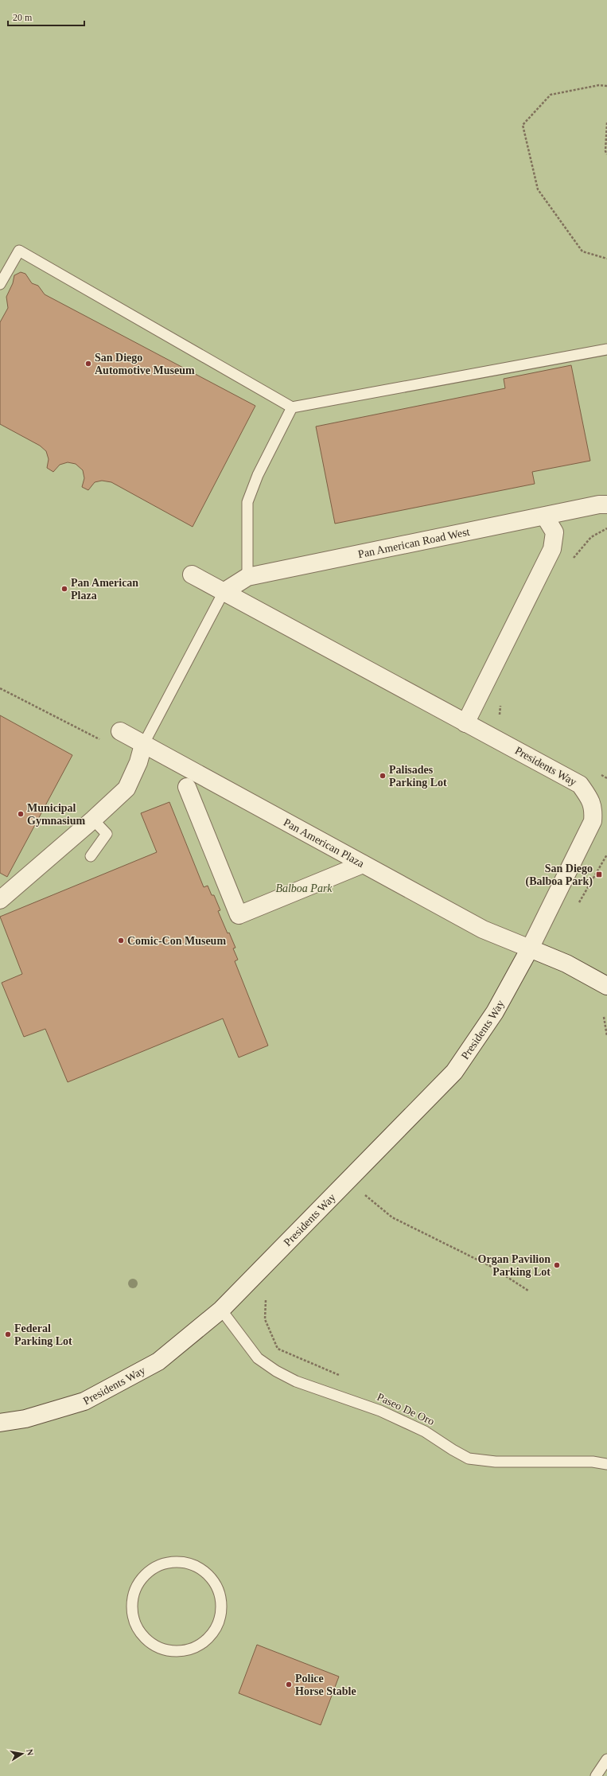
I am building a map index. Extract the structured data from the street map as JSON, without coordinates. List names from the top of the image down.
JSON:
{
  "streets": {
    "street": ["Pan American Road West", "Presidents Way", "Pan American Plaza"],
    "lane": ["Paseo De Oro"]
  },
  "crossings": [
    ["Presidents Way", "Pan American Plaza"],
    ["Presidents Way", "Paseo De Oro"]
  ],
  "parks": ["Balboa Park"],
  "places": {
    "other": [
      "San Diego Automotive Museum",
      "Pan American Plaza",
      "Palisades Parking Lot",
      "Municipal Gymnasium",
      "Comic-Con Museum",
      "Organ Pavilion Parking Lot",
      "Federal Parking Lot",
      "Police Horse Stable"
    ],
    "transit": ["San Diego (Balboa Park)"]
  },
  "scale_bar": "20 m",
  "north": "right"
}
